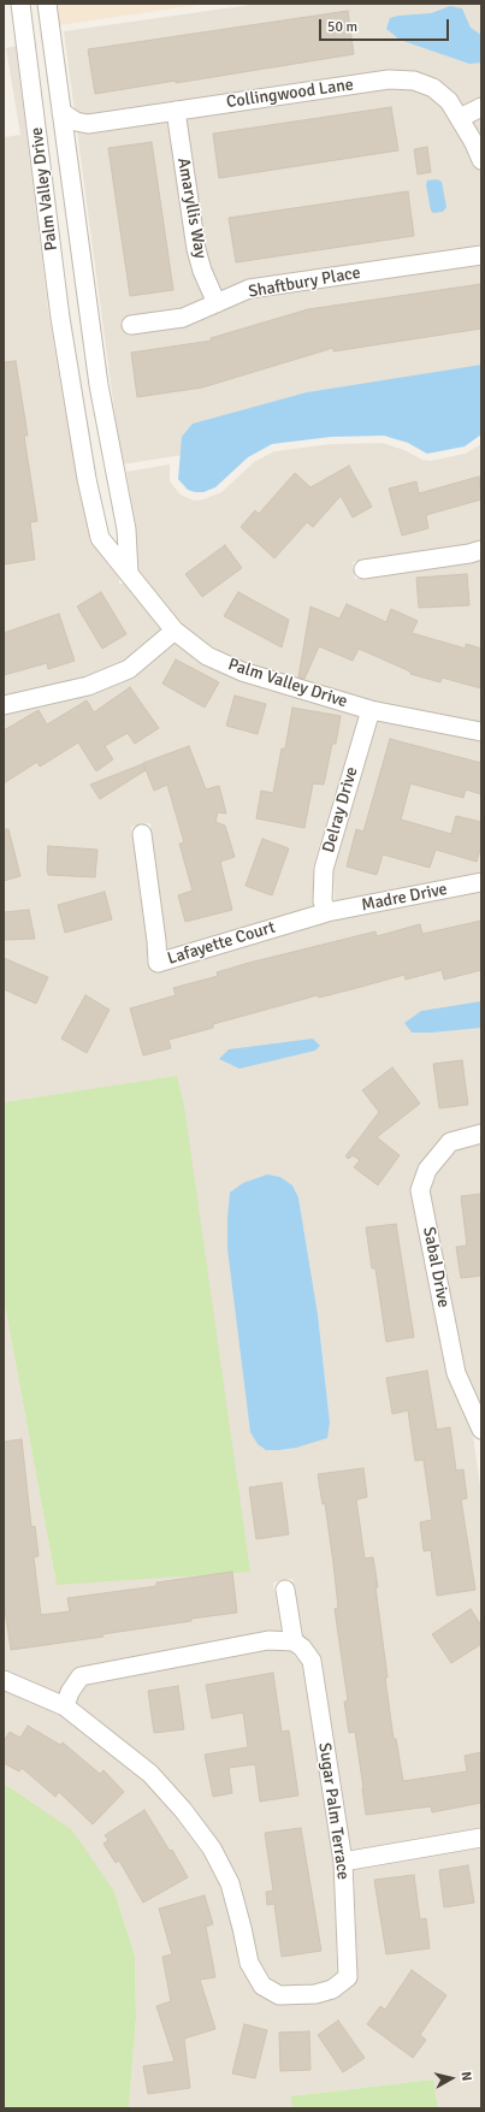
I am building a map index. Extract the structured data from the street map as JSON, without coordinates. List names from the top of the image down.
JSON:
{
  "streets": {
    "street": [
      "Collingwood Lane",
      "Palm Valley Drive",
      "Amaryllis Way",
      "Shaftbury Place",
      "Delray Drive",
      "Madre Drive",
      "Lafayette Court",
      "Sabal Drive",
      "Sugar Palm Terrace"
    ]
  },
  "crossings": [
    ["Collingwood Lane", "Palm Valley Drive"],
    ["Collingwood Lane", "Amaryllis Way"],
    ["Palm Valley Drive", "Delray Drive"],
    ["Amaryllis Way", "Shaftbury Place"],
    ["Delray Drive", "Madre Drive"],
    ["Delray Drive", "Lafayette Court"],
    ["Madre Drive", "Lafayette Court"]
  ],
  "scale_bar": "50 m",
  "north": "right"
}
